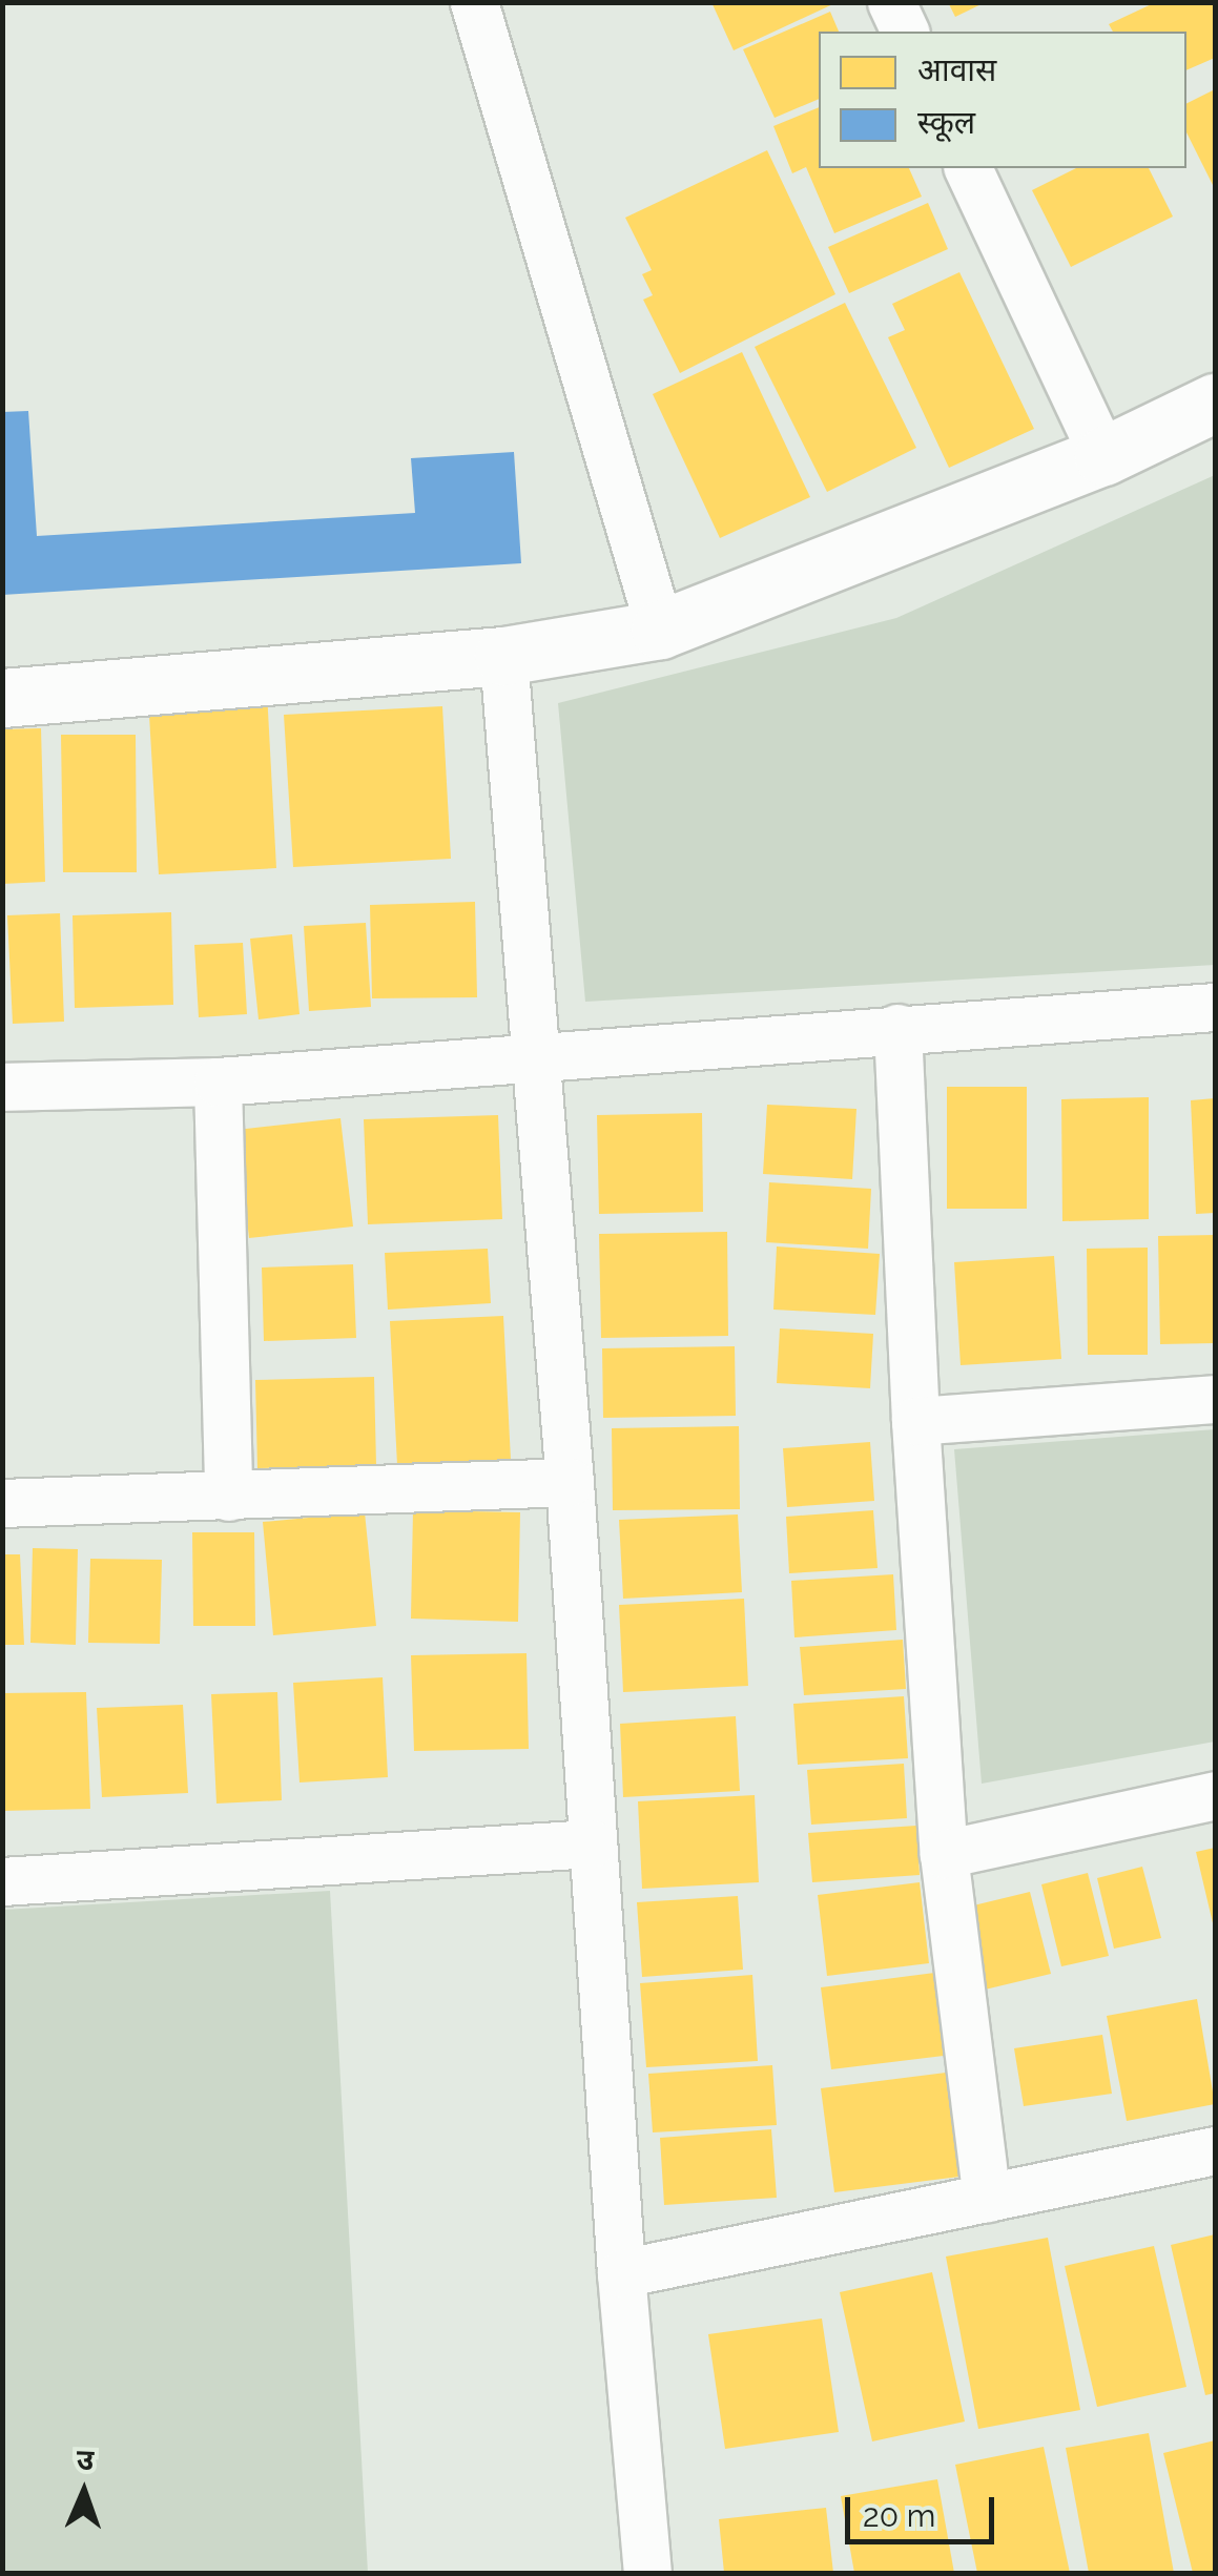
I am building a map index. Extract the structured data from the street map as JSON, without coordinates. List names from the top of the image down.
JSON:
{
  "legend": ["आवास", "स्कूल"],
  "scale_bar": "20 m",
  "north": "top"
}
